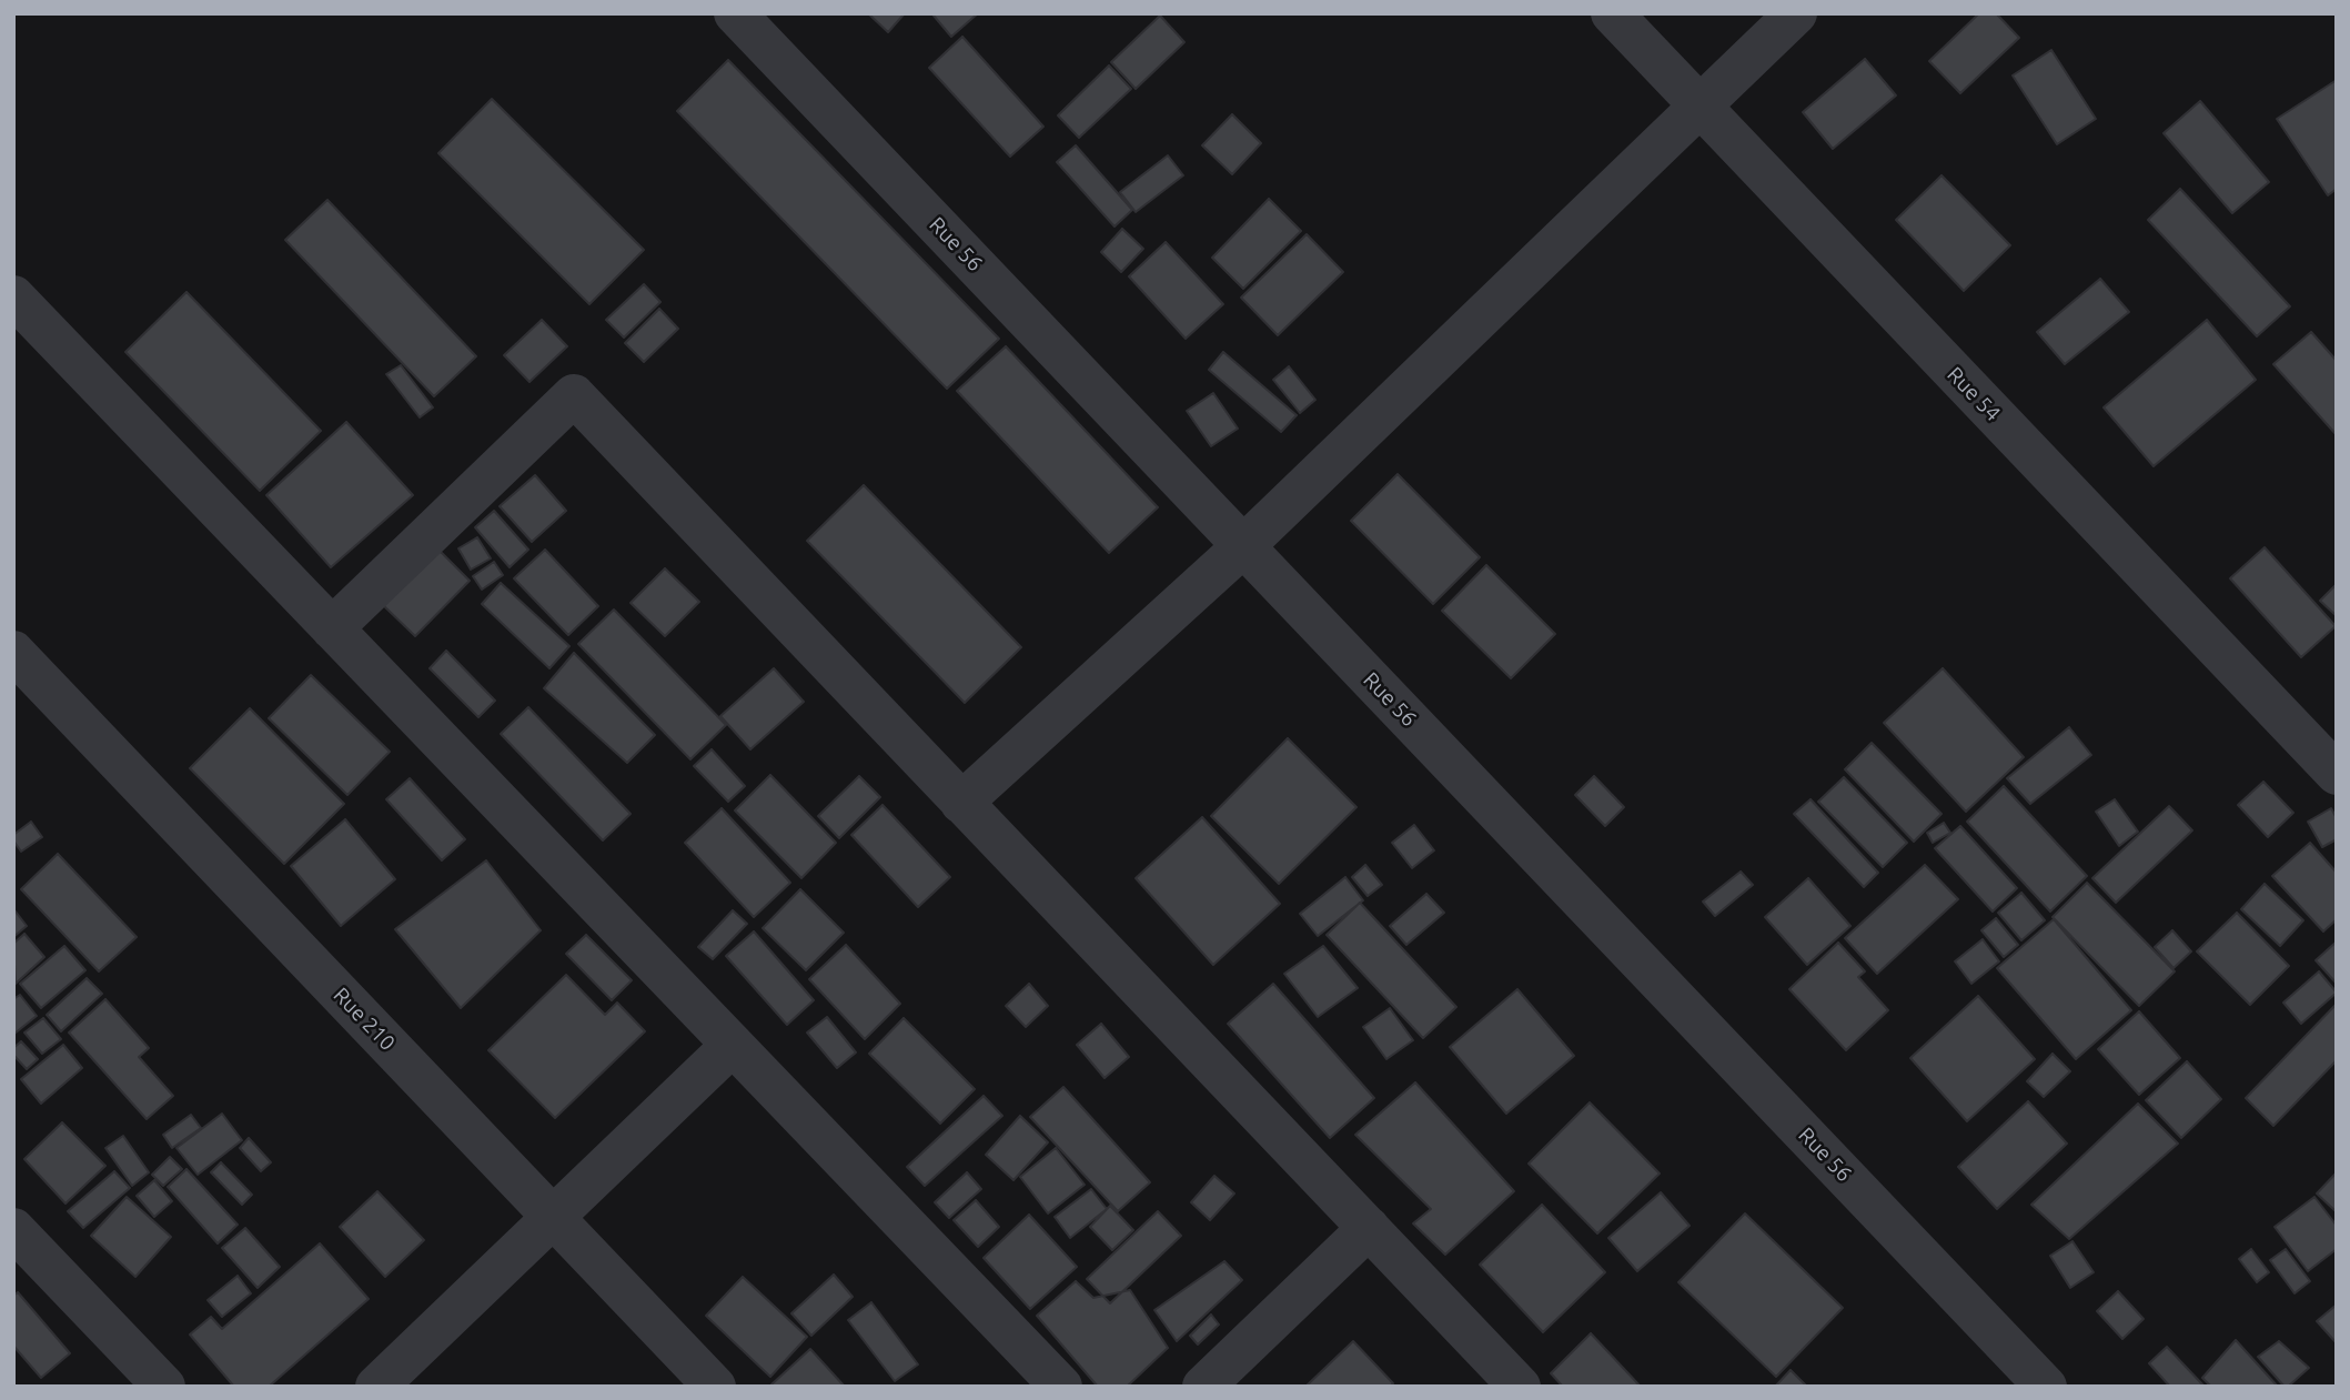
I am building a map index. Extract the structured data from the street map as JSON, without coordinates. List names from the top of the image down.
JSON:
{
  "streets": {
    "street": ["Rue 56", "Rue 54", "Rue 210"]
  }
}
